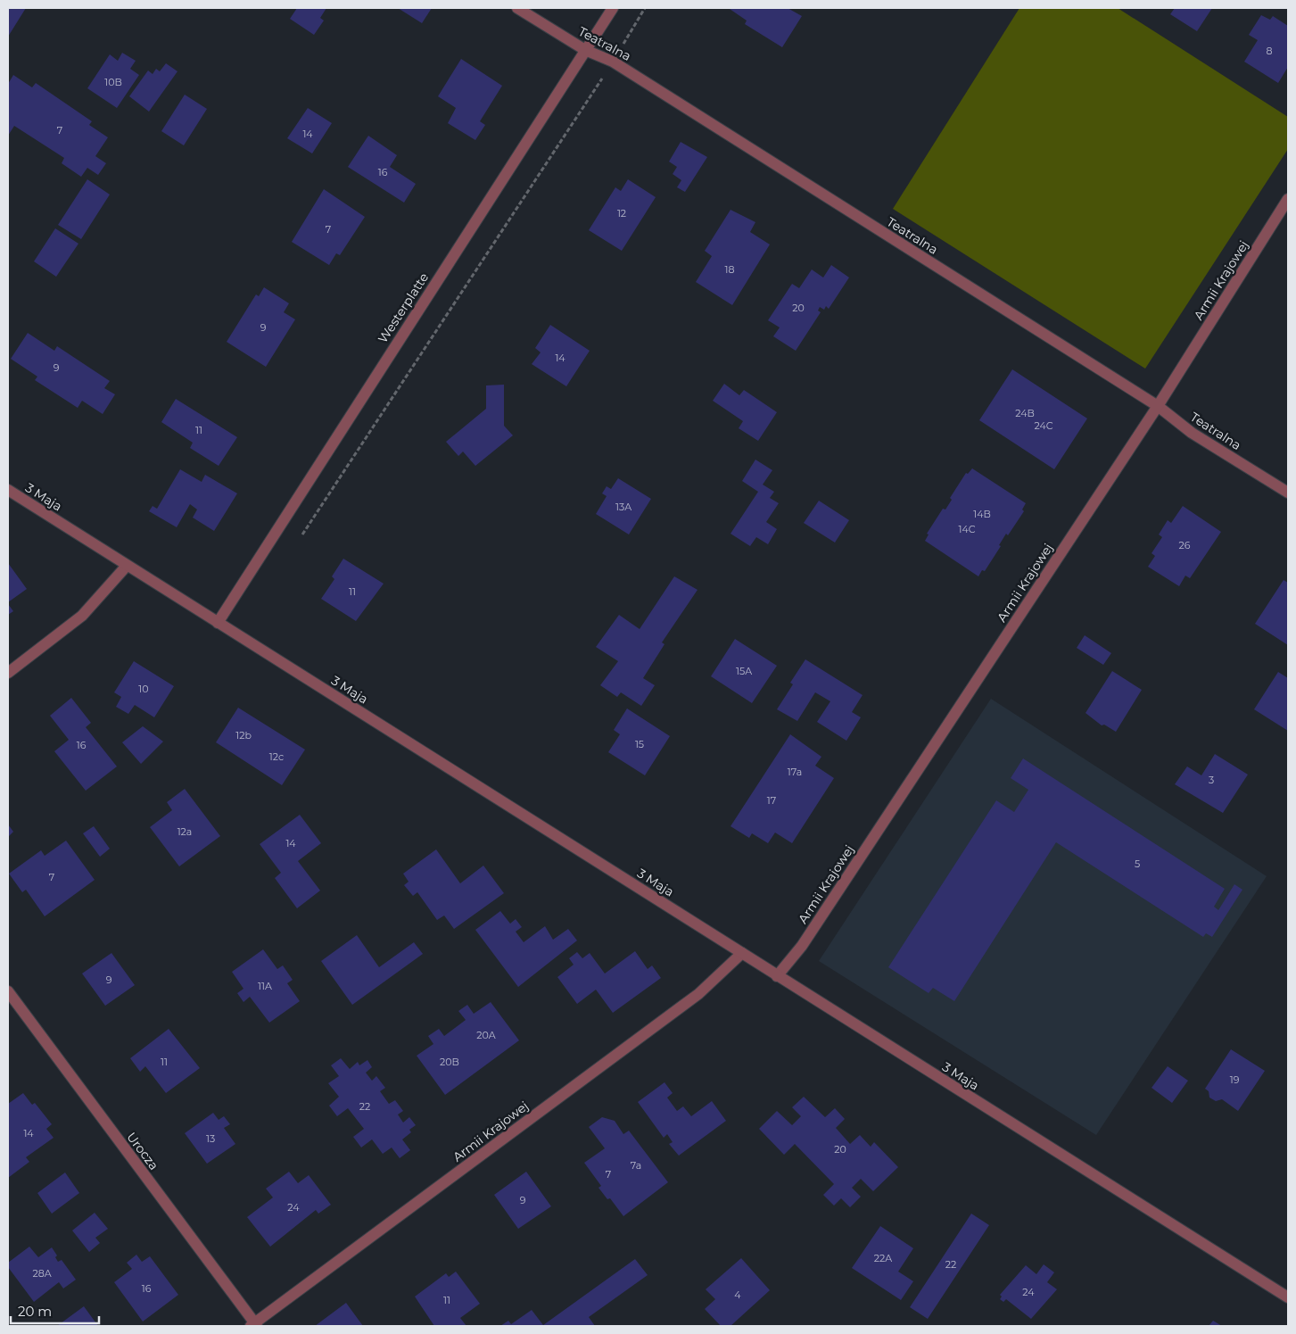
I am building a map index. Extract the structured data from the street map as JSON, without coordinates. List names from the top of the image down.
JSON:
{
  "streets": {
    "street": [
      "Teatralna",
      "Armii Krajowej",
      "Westerplatte",
      "3 Maja",
      "Urocza"
    ]
  },
  "crossings": [
    ["Teatralna", "Armii Krajowej"],
    ["Teatralna", "Westerplatte"],
    ["Armii Krajowej", "3 Maja"],
    ["Armii Krajowej", "Urocza"],
    ["Westerplatte", "3 Maja"]
  ],
  "house_numbers": [
    "8",
    "10B",
    "7",
    "14",
    "16",
    "12",
    "7",
    "18",
    "20",
    "9",
    "14",
    "9",
    "24B",
    "24C",
    "11",
    "13A",
    "14B",
    "14C",
    "26",
    "11",
    "15A",
    "10",
    "12b",
    "15",
    "16",
    "12c",
    "17a",
    "3",
    "17",
    "12a",
    "14",
    "5",
    "7",
    "9",
    "11A",
    "20A",
    "11",
    "20B",
    "19",
    "22",
    "14",
    "13",
    "20",
    "7a",
    "7",
    "9",
    "24",
    "22A",
    "22",
    "28A",
    "16",
    "24",
    "4",
    "11"
  ],
  "scale_bar": "20 m"
}
